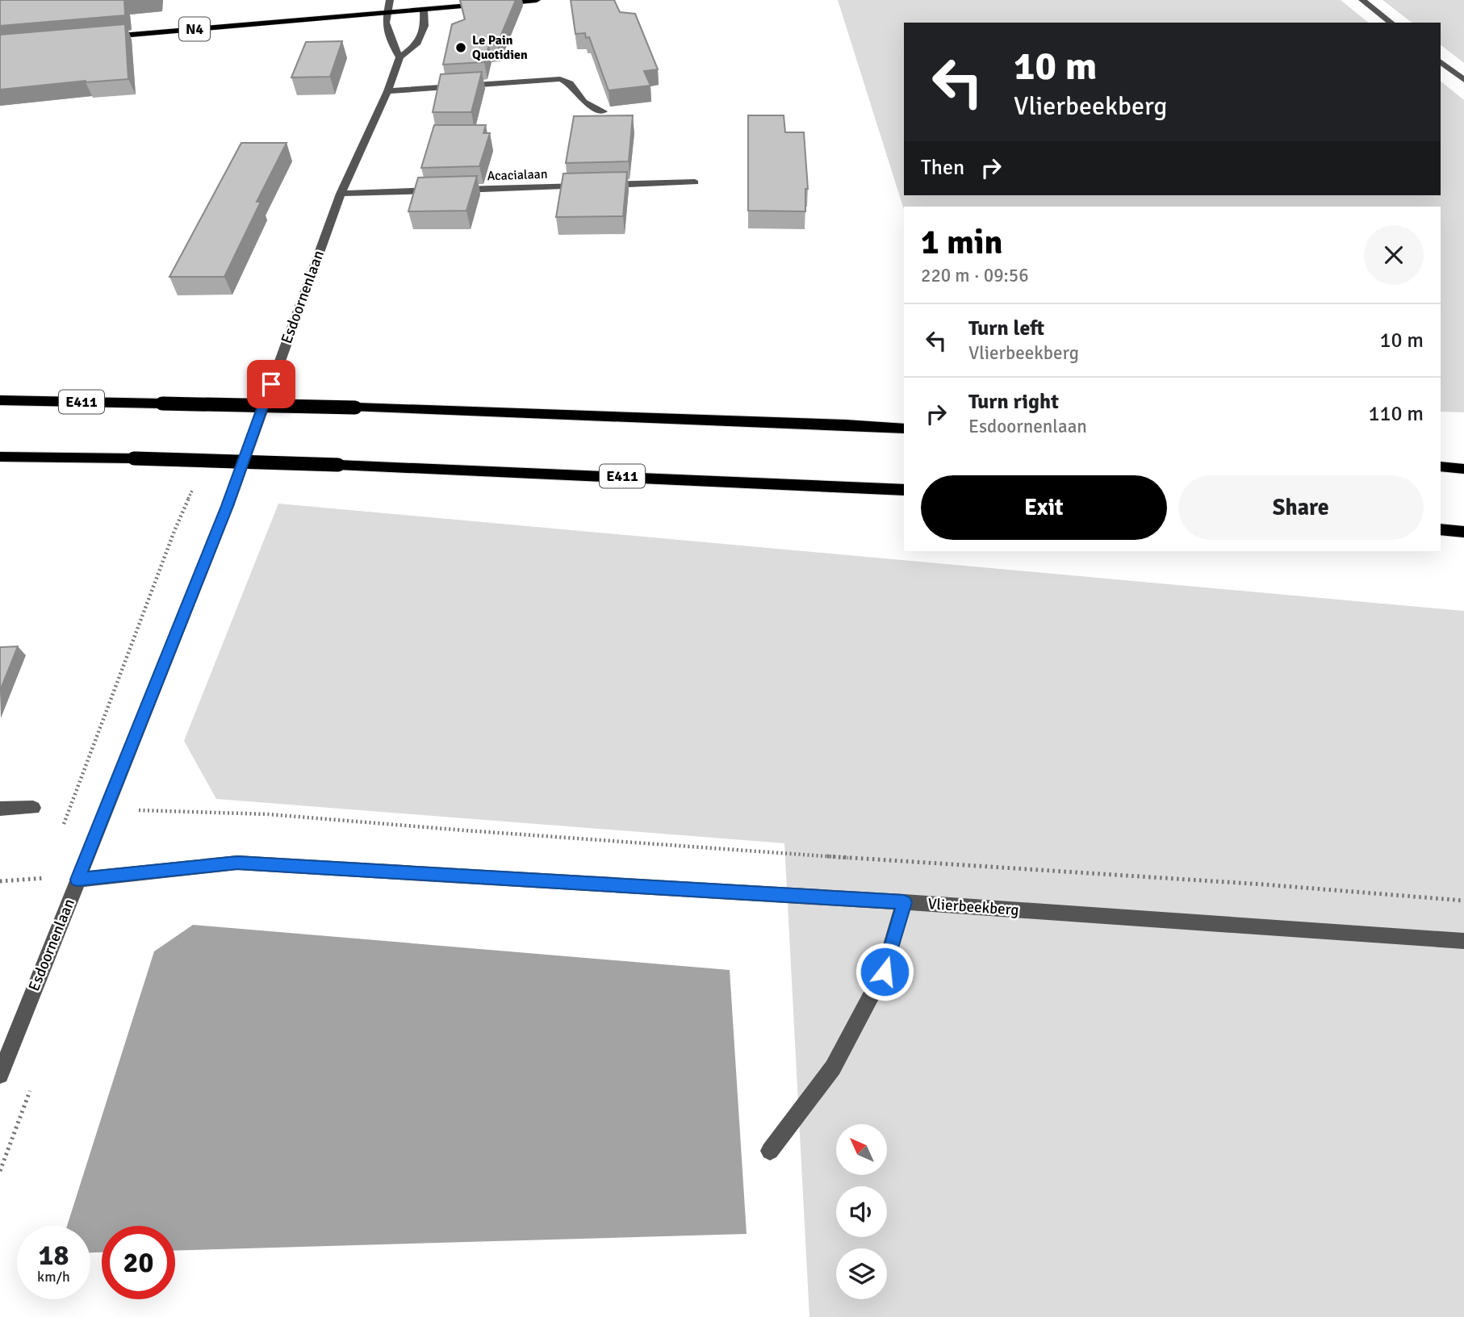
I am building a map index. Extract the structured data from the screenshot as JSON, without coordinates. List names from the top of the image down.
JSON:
{
  "streets": {
    "highway": ["E411"],
    "main road": ["N4"],
    "street": ["Acacialaan", "Esdoornenlaan", "Vlierbeekberg"]
  },
  "crossings": [
    ["N4", "Esdoornenlaan"],
    ["Acacialaan", "Esdoornenlaan"],
    ["Esdoornenlaan", "Vlierbeekberg"]
  ],
  "places": ["Le Pain Quotidien"],
  "north": "top left",
  "page": {
    "turn": ["10 m", "Vlierbeekberg"],
    "then": "Then",
    "heading": ["1 min", "220 m · 09:56"],
    "list": [
      {
        "name": "Turn left",
        "note": "Vlierbeekberg",
        "value": "10 m"
      },
      {
        "name": "Turn right",
        "note": "Esdoornenlaan",
        "value": "110 m"
      }
    ],
    "buttons": ["Exit", "Share"],
    "speed": "18 km/h",
    "limit": "20"
  }
}
